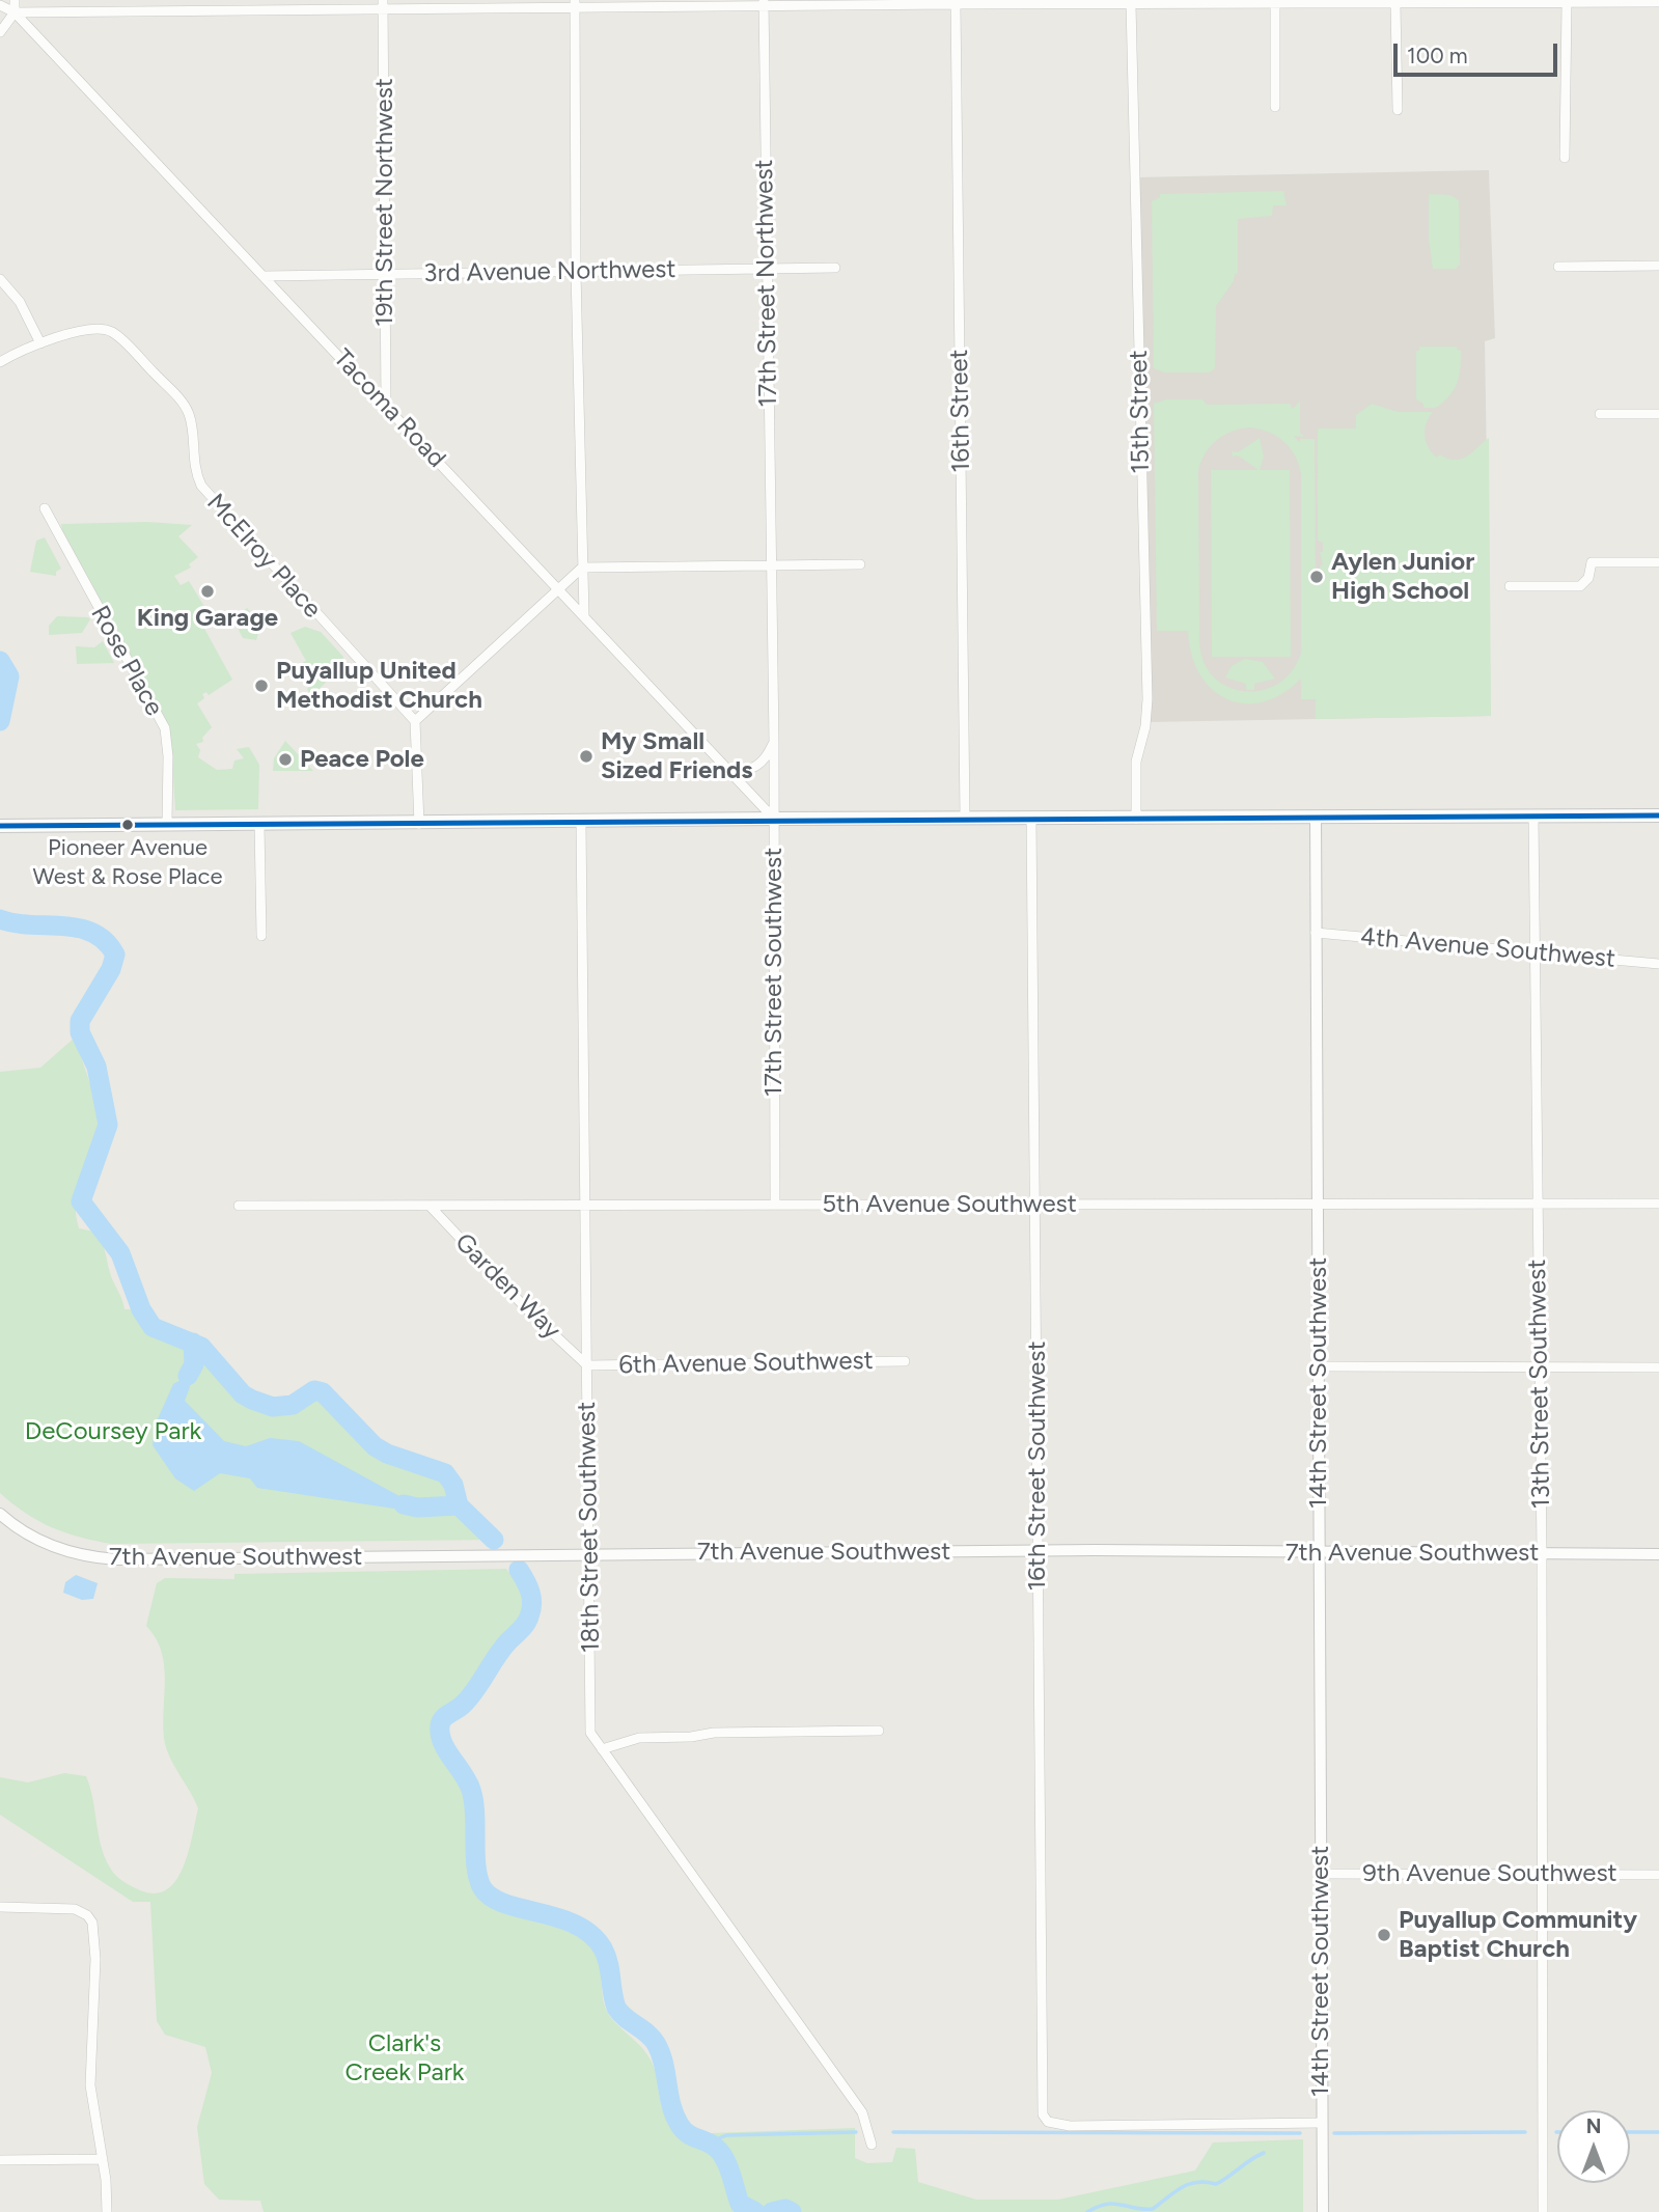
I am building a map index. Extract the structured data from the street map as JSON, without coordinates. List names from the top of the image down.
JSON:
{
  "streets": {
    "street": [
      "19th Street Northwest",
      "3rd Avenue Northwest",
      "17th Street Northwest",
      "Tacoma Road",
      "16th Street",
      "15th Street",
      "McElroy Place",
      "Rose Place",
      "4th Avenue Southwest",
      "17th Street Southwest",
      "5th Avenue Southwest",
      "Garden Way",
      "6th Avenue Southwest",
      "14th Street Southwest",
      "13th Street Southwest",
      "16th Street Southwest",
      "18th Street Southwest",
      "7th Avenue Southwest",
      "9th Avenue Southwest"
    ]
  },
  "crossings": [
    ["19th Street Northwest", "3rd Avenue Northwest"],
    ["19th Street Northwest", "Tacoma Road"],
    ["3rd Avenue Northwest", "17th Street Northwest"],
    ["3rd Avenue Northwest", "Tacoma Road"],
    ["17th Street Northwest", "17th Street Southwest"],
    ["Tacoma Road", "17th Street Southwest"],
    ["4th Avenue Southwest", "14th Street Southwest"],
    ["4th Avenue Southwest", "13th Street Southwest"],
    ["17th Street Southwest", "5th Avenue Southwest"],
    ["5th Avenue Southwest", "Garden Way"],
    ["5th Avenue Southwest", "14th Street Southwest"],
    ["5th Avenue Southwest", "13th Street Southwest"],
    ["5th Avenue Southwest", "16th Street Southwest"],
    ["5th Avenue Southwest", "18th Street Southwest"],
    ["Garden Way", "6th Avenue Southwest"],
    ["Garden Way", "18th Street Southwest"],
    ["6th Avenue Southwest", "18th Street Southwest"],
    ["14th Street Southwest", "16th Street Southwest"],
    ["14th Street Southwest", "7th Avenue Southwest"],
    ["14th Street Southwest", "9th Avenue Southwest"],
    ["13th Street Southwest", "7th Avenue Southwest"],
    ["13th Street Southwest", "9th Avenue Southwest"],
    ["16th Street Southwest", "7th Avenue Southwest"],
    ["18th Street Southwest", "7th Avenue Southwest"]
  ],
  "parks": ["DeCoursey Park", "Clark's Creek Park"],
  "places": [
    "Aylen Junior High School",
    "King Garage",
    "Puyallup United Methodist Church",
    "My Small Sized Friends",
    "Peace Pole",
    "Pioneer Avenue West & Rose Place",
    "Puyallup Community Baptist Church"
  ],
  "scale_bar": "100 m",
  "north": "top"
}
